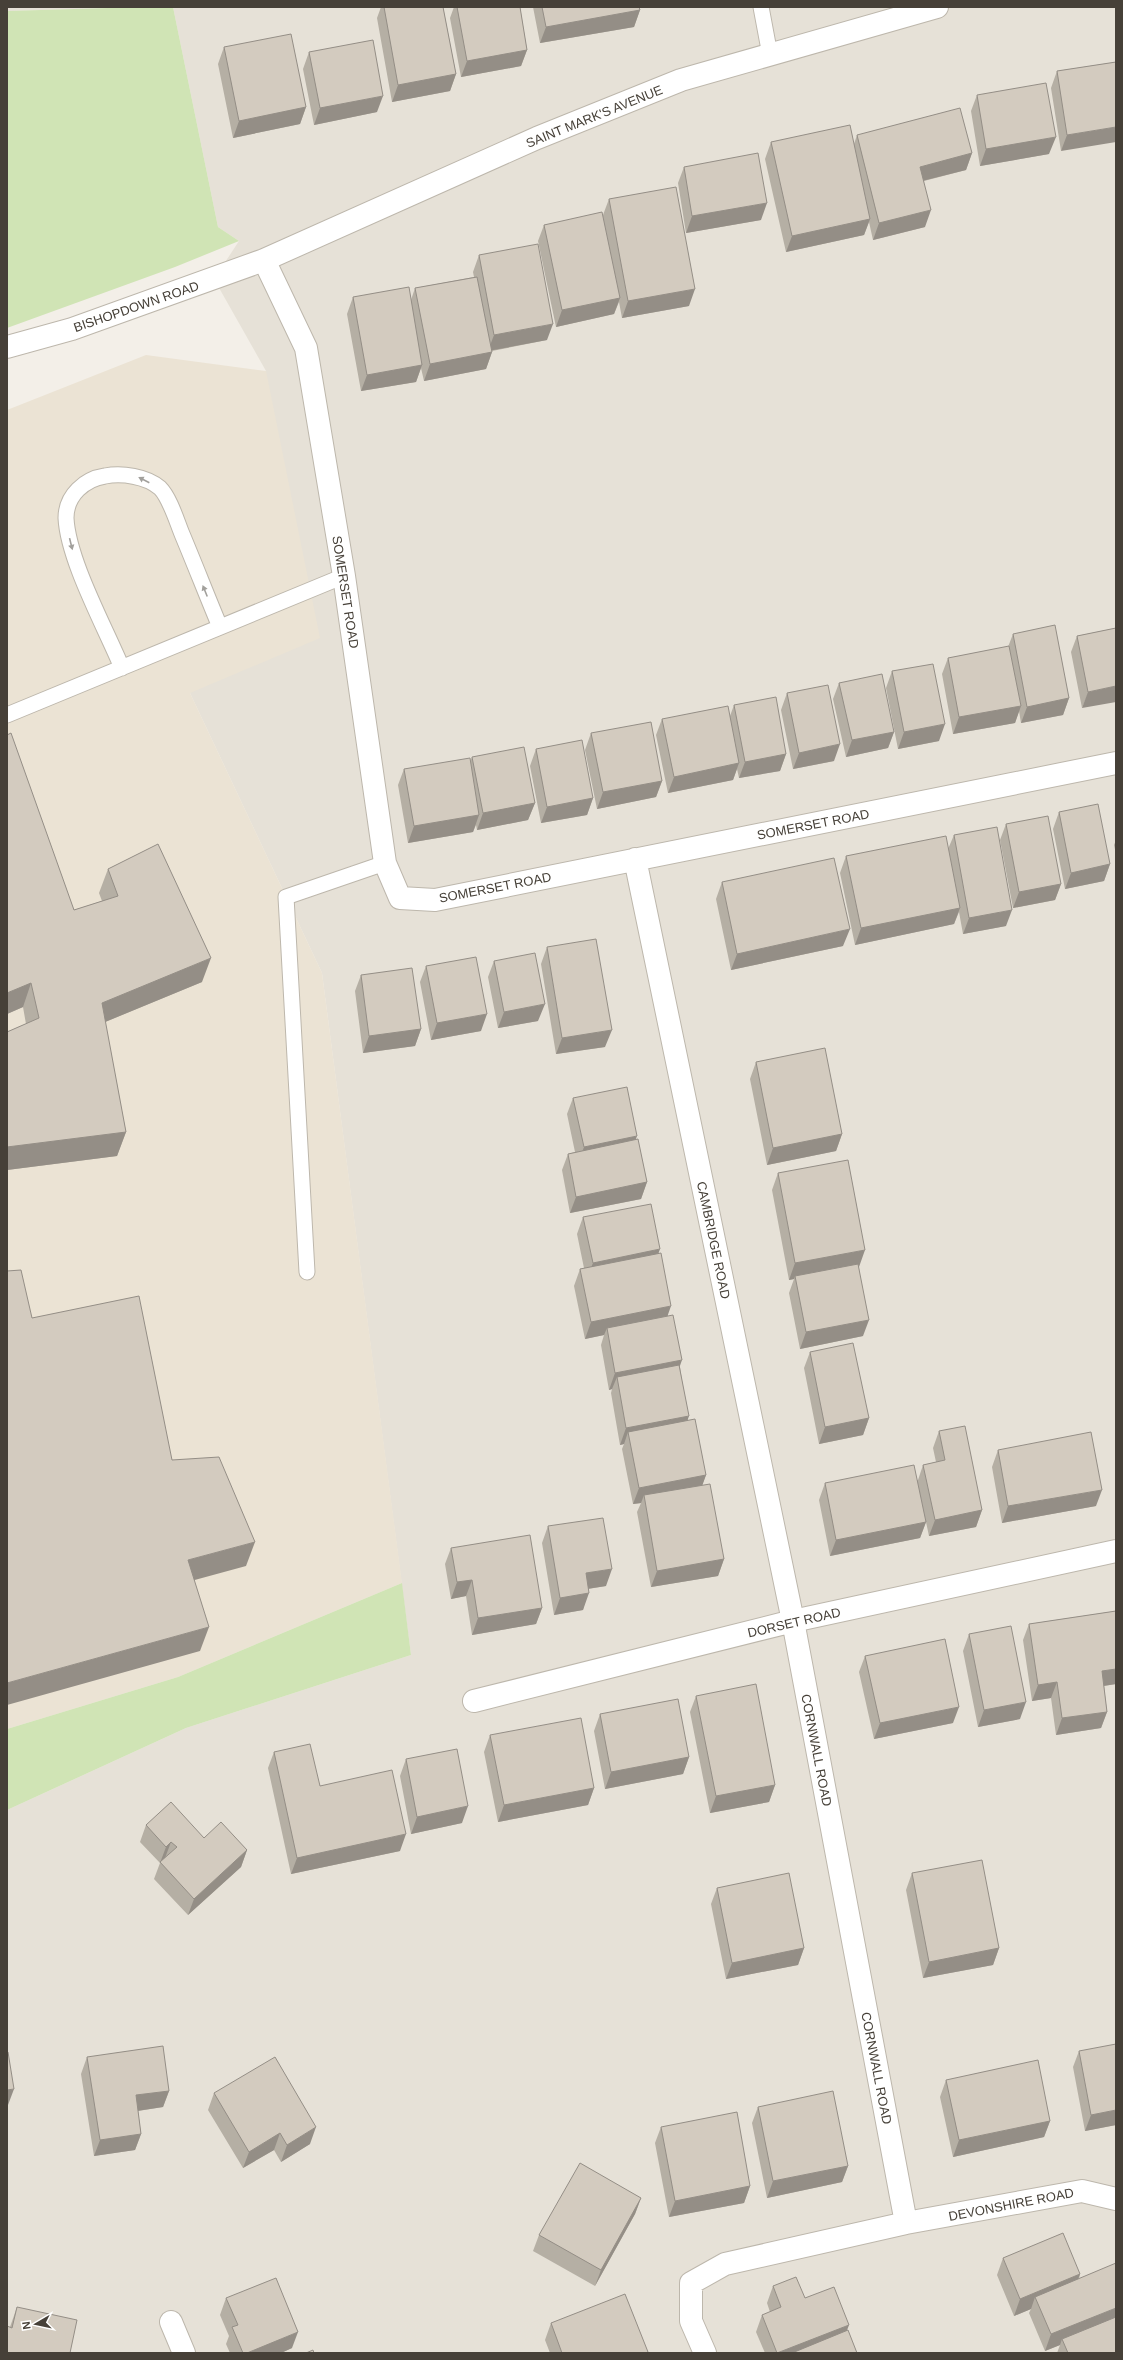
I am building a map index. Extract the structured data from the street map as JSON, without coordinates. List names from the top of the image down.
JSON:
{
  "streets": {
    "street": [
      "SAINT MARK'S AVENUE",
      "BISHOPDOWN ROAD",
      "SOMERSET ROAD",
      "CAMBRIDGE ROAD",
      "DORSET ROAD",
      "CORNWALL ROAD",
      "DEVONSHIRE ROAD"
    ]
  },
  "crossings": [
    ["SAINT MARK'S AVENUE", "BISHOPDOWN ROAD"],
    ["SAINT MARK'S AVENUE", "SOMERSET ROAD"],
    ["BISHOPDOWN ROAD", "SOMERSET ROAD"],
    ["SOMERSET ROAD", "CAMBRIDGE ROAD"],
    ["CAMBRIDGE ROAD", "DORSET ROAD"],
    ["CAMBRIDGE ROAD", "CORNWALL ROAD"],
    ["DORSET ROAD", "CORNWALL ROAD"],
    ["CORNWALL ROAD", "DEVONSHIRE ROAD"]
  ],
  "north": "left"
}
